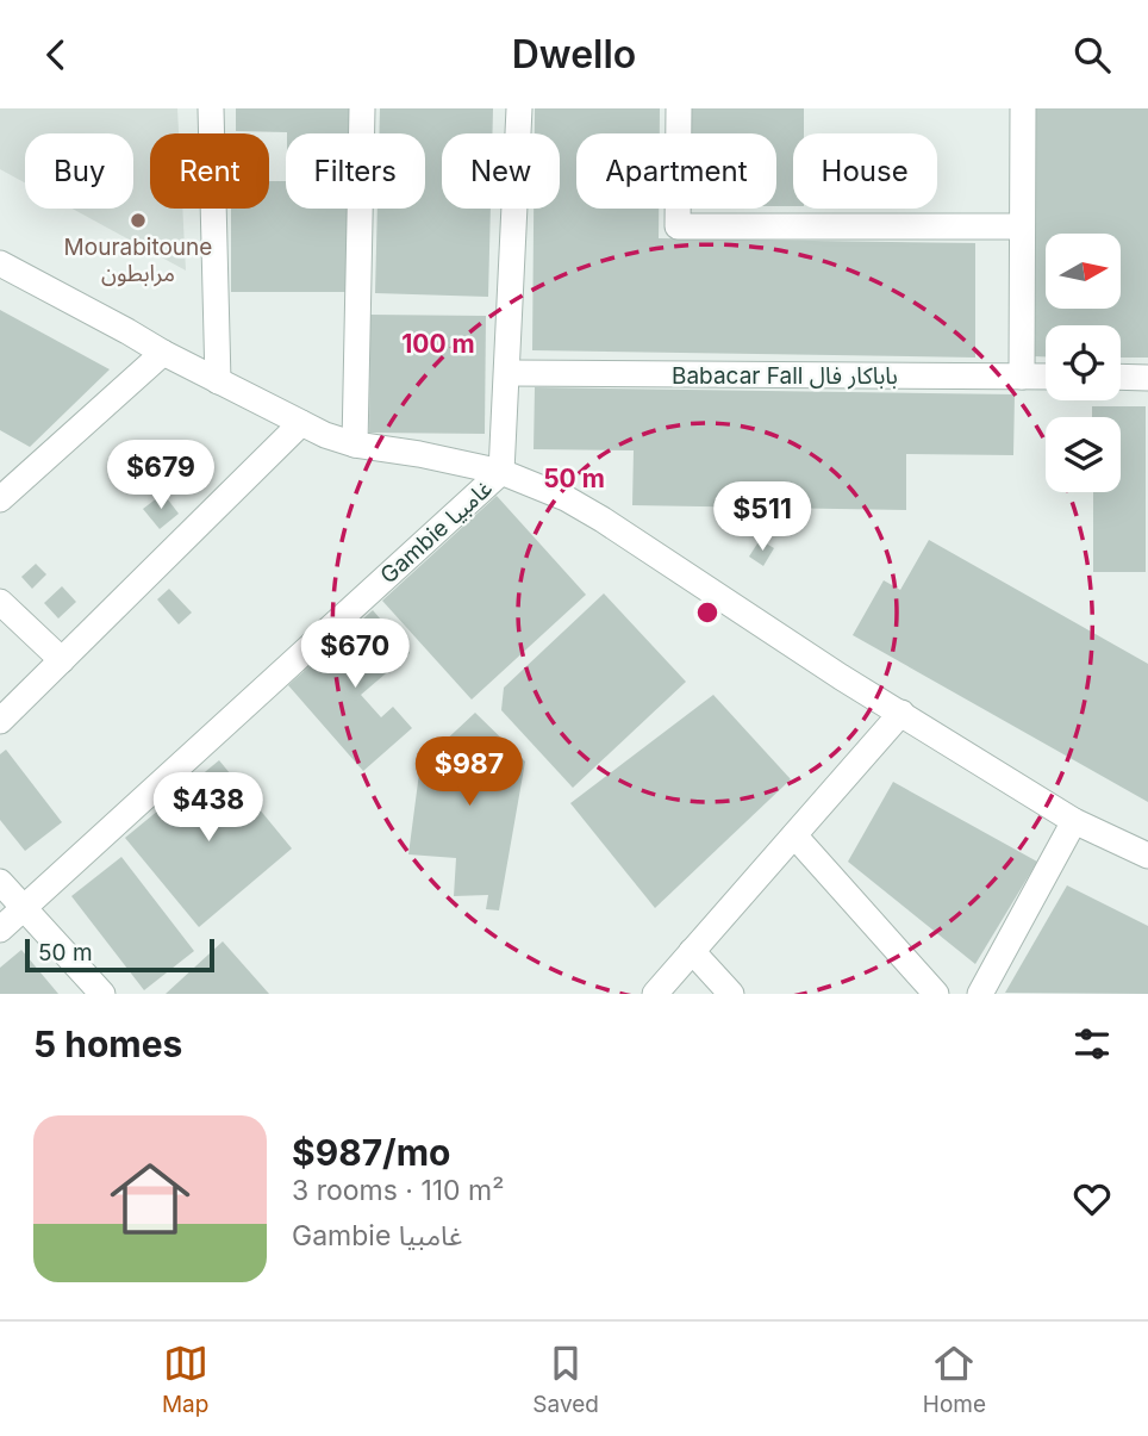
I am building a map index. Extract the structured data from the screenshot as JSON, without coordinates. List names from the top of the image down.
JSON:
{
  "streets": {
    "street": ["Babacar Fall باباكار فال", "Gambie غامبيا"]
  },
  "places": ["Mourabitoune مرابطون"],
  "scale_bar": "50 m",
  "north": "right",
  "page": {
    "header": "Dwello",
    "chip": [
      "Buy",
      "Rent",
      "Filters",
      "New",
      "Apartment",
      "House"
    ],
    "price": [
      "$679",
      "$511",
      "$670",
      "$987",
      "$438"
    ],
    "scale": "50 m",
    "heading": "5 homes",
    "list": [
      {
        "name": "$987/mo",
        "note": "3 rooms · 110 m² · Gambie غامبيا"
      }
    ],
    "tabs": ["Map", "Saved", "Home"]
  },
  "rings": ["100 m", "50 m"]
}
